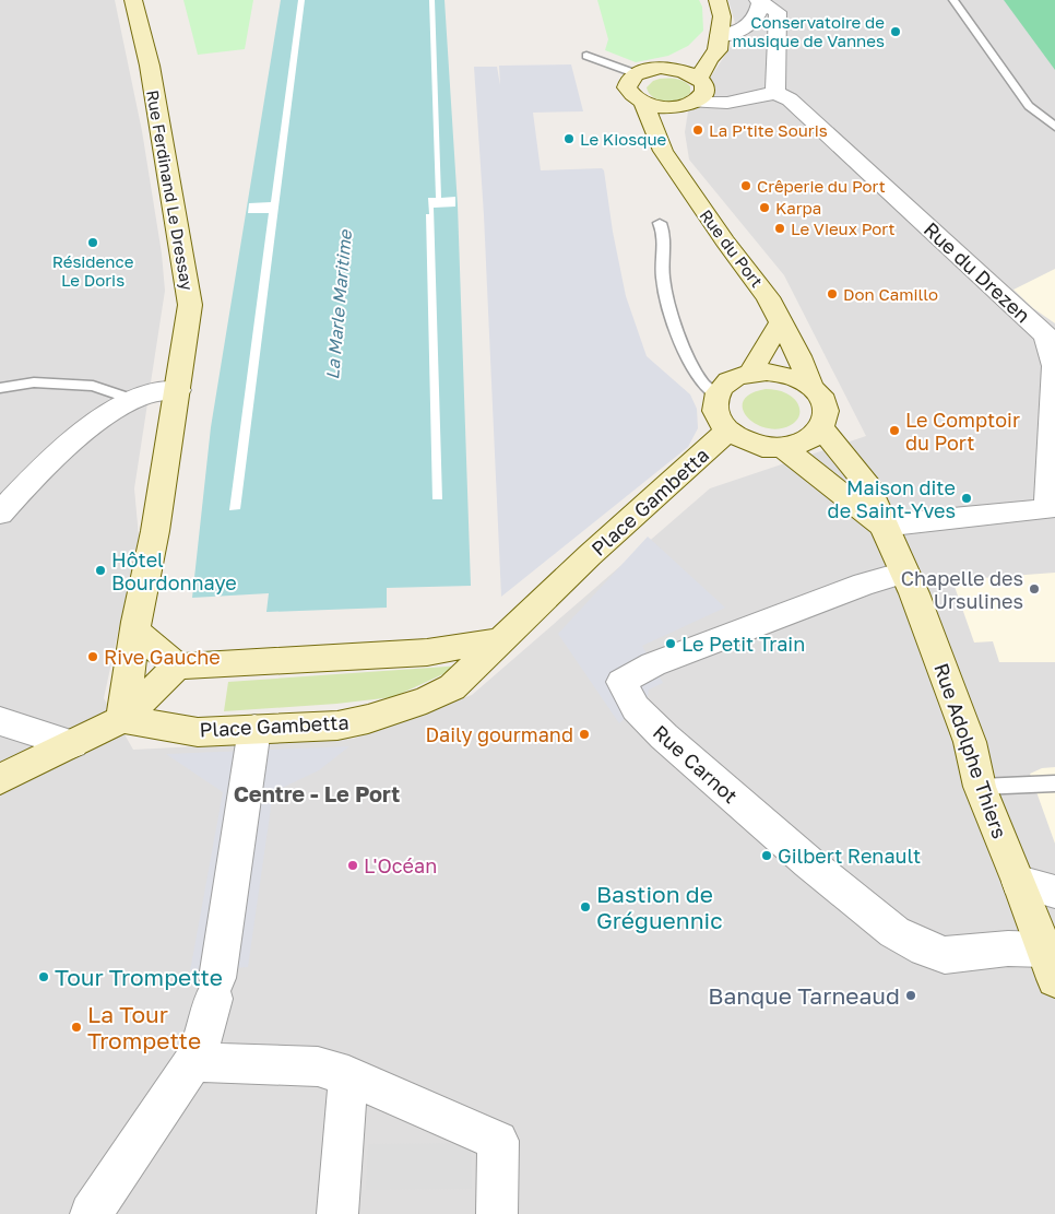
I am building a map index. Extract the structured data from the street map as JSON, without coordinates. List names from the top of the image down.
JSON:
{
  "streets": {
    "main road": [
      "Rue Ferdinand Le Dressay",
      "Rue du Port",
      "Place Gambetta",
      "Rue Adolphe Thiers"
    ],
    "street": ["Rue du Drezen", "Rue Carnot"]
  },
  "crossings": [
    ["Rue du Port", "Place Gambetta"],
    ["Rue du Drezen", "Rue Adolphe Thiers"],
    ["Rue Adolphe Thiers", "Rue Carnot"]
  ],
  "districts": ["Centre - Le Port"],
  "water": ["La Marle Maritime"],
  "places": [
    "Conservatoire de musique de Vannes",
    "La P'tite Souris",
    "Le Kiosque",
    "Crêperie du Port",
    "Karpa",
    "Le Vieux Port",
    "Résidence Le Doris",
    "Don Camillo",
    "Le Comptoir du Port",
    "Maison dite de Saint-Yves",
    "Hôtel Bourdonnaye",
    "Chapelle des Ursulines",
    "Le Petit Train",
    "Rive Gauche",
    "Daily gourmand",
    "Gilbert Renault",
    "L'Océan",
    "Bastion de Gréguennic",
    "Tour Trompette",
    "Banque Tarneaud",
    "La Tour Trompette"
  ]
}
